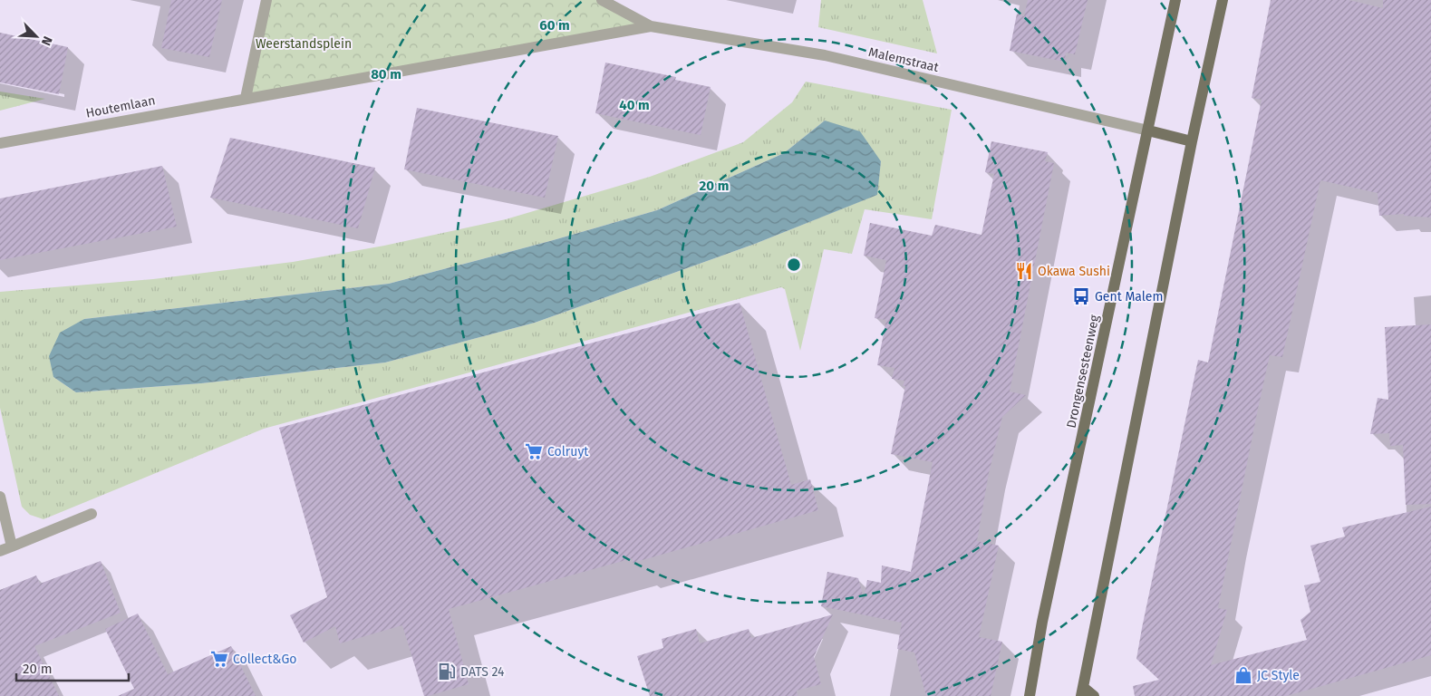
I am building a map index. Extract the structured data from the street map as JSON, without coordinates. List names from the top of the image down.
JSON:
{
  "streets": {
    "main road": ["Drongensesteenweg"],
    "street": ["Malemstraat", "Houtemlaan"]
  },
  "crossings": [
    ["Malemstraat", "Drongensesteenweg"]
  ],
  "parks": ["Weerstandsplein"],
  "places": {
    "restaurant": ["Okawa Sushi"],
    "bus stop": ["Gent Malem"],
    "supermarket": ["Colruyt", "Collect&Go"],
    "fuel station": ["DATS 24"],
    "shop": ["JC Style"]
  },
  "scale_bar": "20 m",
  "north": "bottom right",
  "rings": [
    "60 m",
    "80 m",
    "40 m",
    "20 m"
  ]
}
